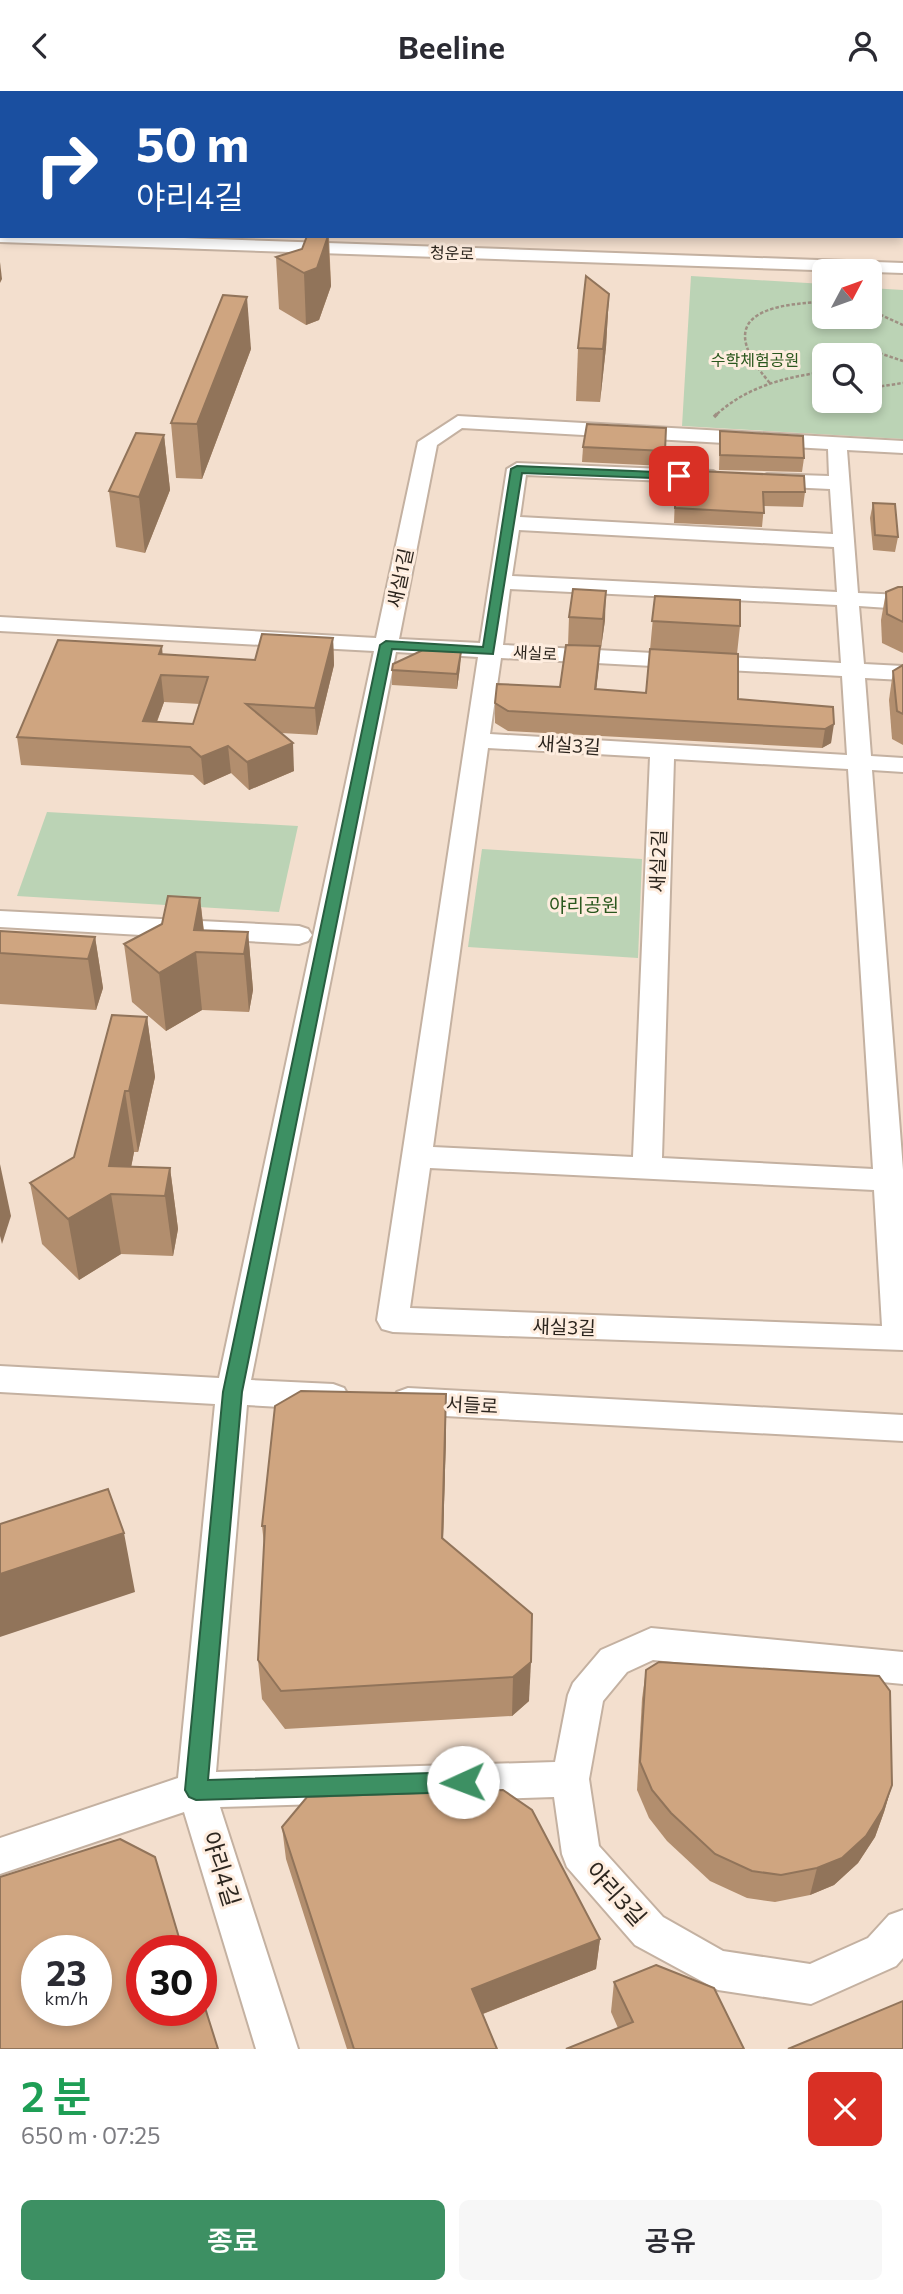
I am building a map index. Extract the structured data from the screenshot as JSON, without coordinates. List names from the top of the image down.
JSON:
{
  "streets": {
    "street": [
      "청운로",
      "새실1길",
      "새실로",
      "새실3길",
      "새실2길",
      "서들로",
      "야리4길",
      "야리3길"
    ]
  },
  "crossings": [
    ["새실1길", "새실로"],
    ["새실1길", "서들로"],
    ["새실1길", "야리4길"],
    ["새실로", "새실3길"],
    ["새실3길", "새실2길"],
    ["서들로", "야리4길"]
  ],
  "parks": ["수학체험공원", "야리공원"],
  "north": "top right",
  "page": {
    "header": "Beeline",
    "turn": ["50 m", "야리4길"],
    "speed": "23 km/h",
    "limit": "30",
    "heading": ["2 분", "650 m · 07:25"],
    "buttons": ["종료", "공유"]
  }
}
